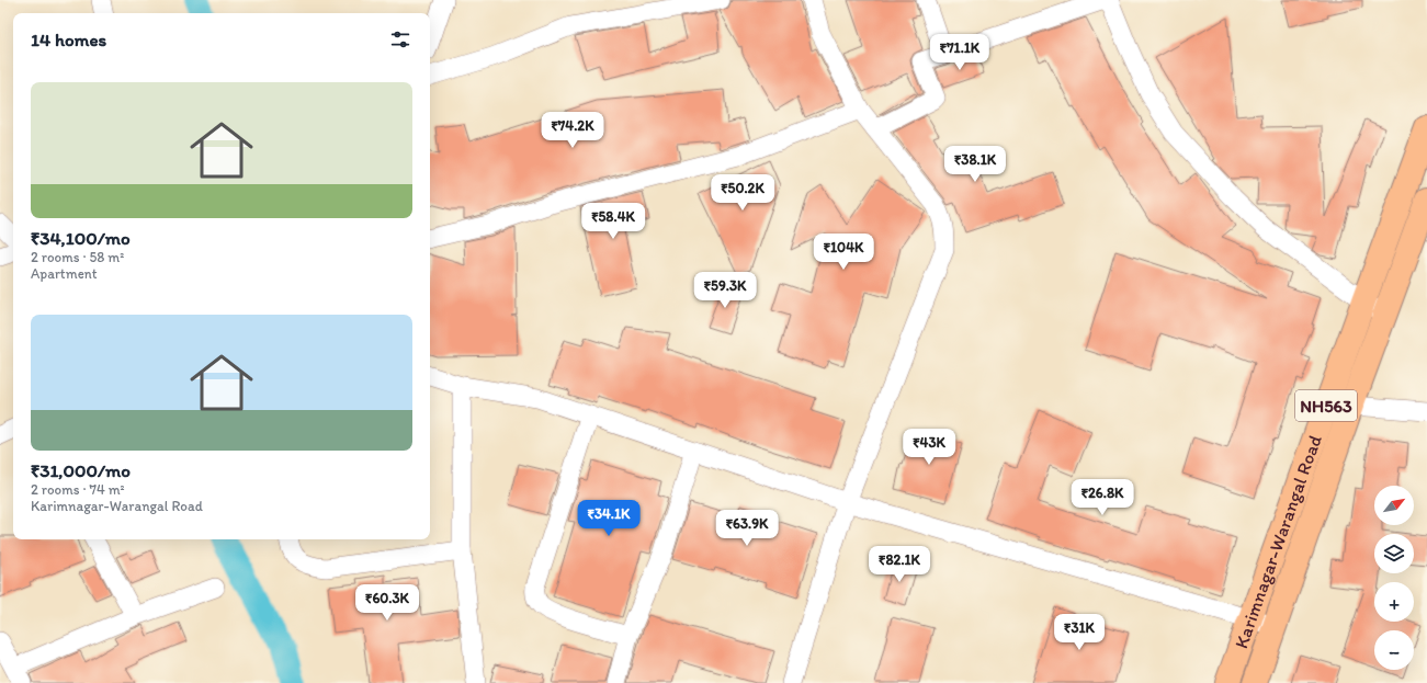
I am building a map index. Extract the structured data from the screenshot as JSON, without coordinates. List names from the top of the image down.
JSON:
{
  "streets": {
    "highway": ["NH563", "Karimnagar-Warangal Road"]
  },
  "north": "top right",
  "page": {
    "heading": "14 homes",
    "price": [
      "₹71.1K",
      "₹74.2K",
      "₹38.1K",
      "₹50.2K",
      "₹58.4K",
      "₹104K",
      "₹59.3K",
      "₹43K",
      "₹26.8K",
      "₹34.1K",
      "₹63.9K",
      "₹82.1K",
      "₹60.3K",
      "₹31K"
    ],
    "list": [
      {
        "name": "₹34,100/mo",
        "note": "2 rooms · 58 m² · Apartment"
      },
      {
        "name": "₹31,000/mo",
        "note": "2 rooms · 74 m² · Karimnagar-Warangal Road"
      }
    ],
    "map_buttons": ["+", "−"]
  }
}
